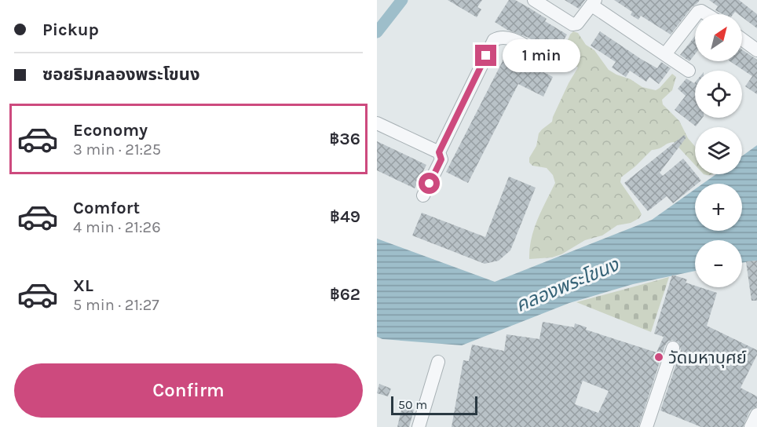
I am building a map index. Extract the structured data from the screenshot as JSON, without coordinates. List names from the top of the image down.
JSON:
{
  "water": ["คลองพระโขนง"],
  "places": ["วัดมหาบุศย์"],
  "scale_bar": "50 m",
  "north": "top right",
  "page": {
    "banner": ["Pickup", "ซอยริมคลองพระโขนง"],
    "map_buttons": ["+", "−"],
    "bubble": "1 min",
    "list": [
      {
        "name": "Economy",
        "note": "3 min · 21:25",
        "value": "฿36"
      },
      {
        "name": "Comfort",
        "note": "4 min · 21:26",
        "value": "฿49"
      },
      {
        "name": "XL",
        "note": "5 min · 21:27",
        "value": "฿62"
      }
    ],
    "buttons": "Confirm",
    "scale": "50 m"
  }
}
